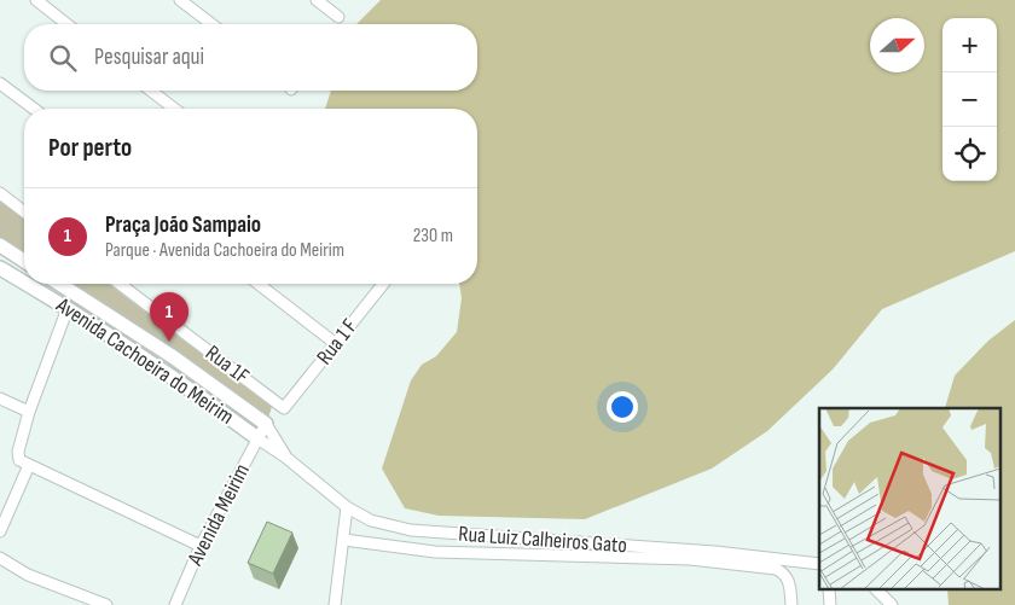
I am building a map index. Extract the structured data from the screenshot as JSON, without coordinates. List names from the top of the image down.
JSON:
{
  "streets": {
    "street": [
      "Rua 1 F",
      "Avenida Cachoeira do Meirim",
      "Rua 1F",
      "Avenida Meirim",
      "Rua Luiz Calheiros Gato"
    ]
  },
  "crossings": [
    ["Rua 1 F", "Rua 1F"],
    ["Avenida Cachoeira do Meirim", "Avenida Meirim"],
    ["Avenida Cachoeira do Meirim", "Rua Luiz Calheiros Gato"],
    ["Avenida Meirim", "Rua Luiz Calheiros Gato"]
  ],
  "north": "right",
  "page": {
    "map_buttons": ["+", "−"],
    "search": "Pesquisar aqui",
    "heading": "Por perto",
    "list": [
      {
        "mark": "1",
        "name": "Praça João Sampaio",
        "note": "Parque · Avenida Cachoeira do Meirim",
        "value": "230 m"
      }
    ],
    "pins": "1"
  }
}
